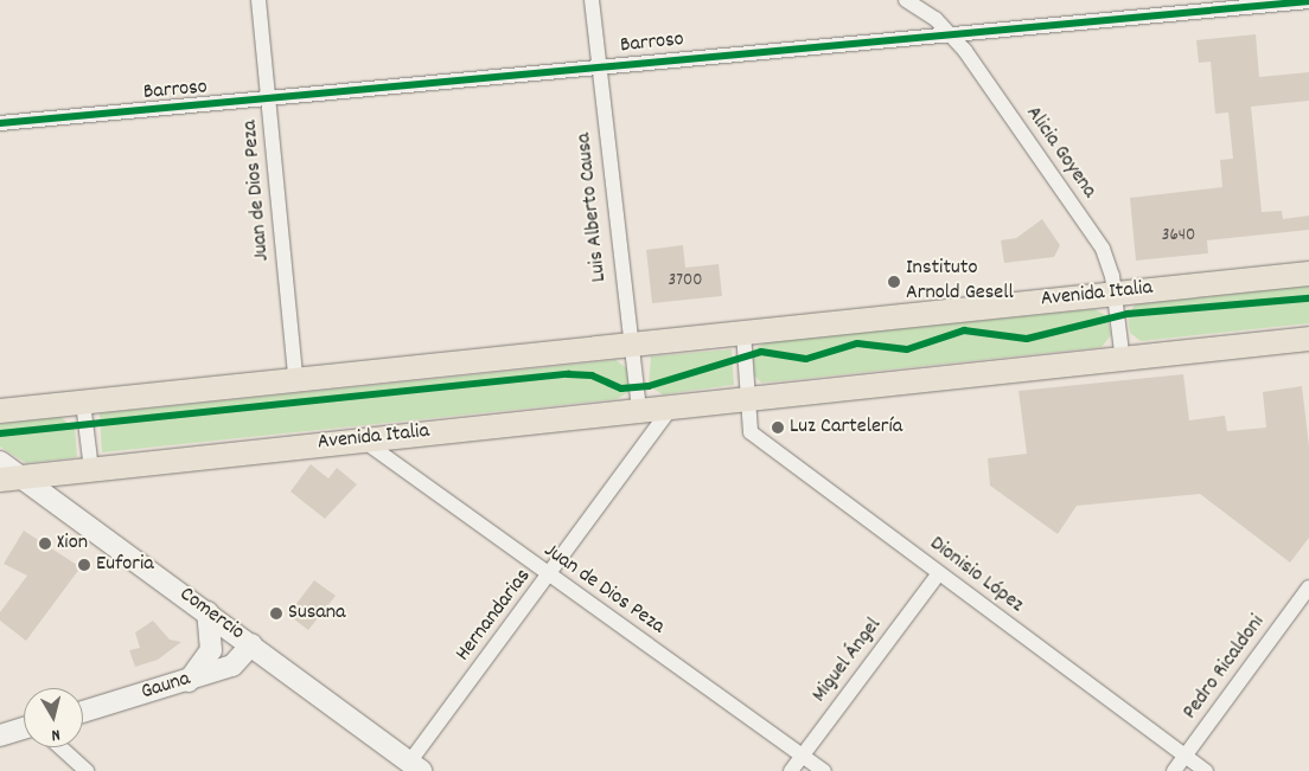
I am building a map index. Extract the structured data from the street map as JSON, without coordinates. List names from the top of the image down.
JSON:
{
  "streets": {
    "main road": ["Avenida Italia"],
    "street": [
      "Barroso",
      "Alicia Goyena",
      "Juan de Dios Peza",
      "Luis Alberto Causa",
      "Dionisio López",
      "Comercio",
      "Hernandarias",
      "Miguel Ángel",
      "Pedro Ricaldoni",
      "Gauna"
    ]
  },
  "crossings": [
    ["Barroso", "Alicia Goyena"],
    ["Barroso", "Juan de Dios Peza"],
    ["Barroso", "Luis Alberto Causa"],
    ["Alicia Goyena", "Avenida Italia"],
    ["Juan de Dios Peza", "Avenida Italia"],
    ["Juan de Dios Peza", "Hernandarias"],
    ["Juan de Dios Peza", "Miguel Ángel"],
    ["Luis Alberto Causa", "Avenida Italia"],
    ["Avenida Italia", "Dionisio López"],
    ["Avenida Italia", "Comercio"],
    ["Avenida Italia", "Hernandarias"],
    ["Dionisio López", "Miguel Ángel"],
    ["Dionisio López", "Pedro Ricaldoni"],
    ["Comercio", "Hernandarias"],
    ["Comercio", "Gauna"]
  ],
  "places": [
    "Instituto Arnold Gesell",
    "Luz Cartelería",
    "Xion",
    "Euforia",
    "Susana"
  ],
  "house_numbers": ["3640", "3700"],
  "north": "bottom"
}
